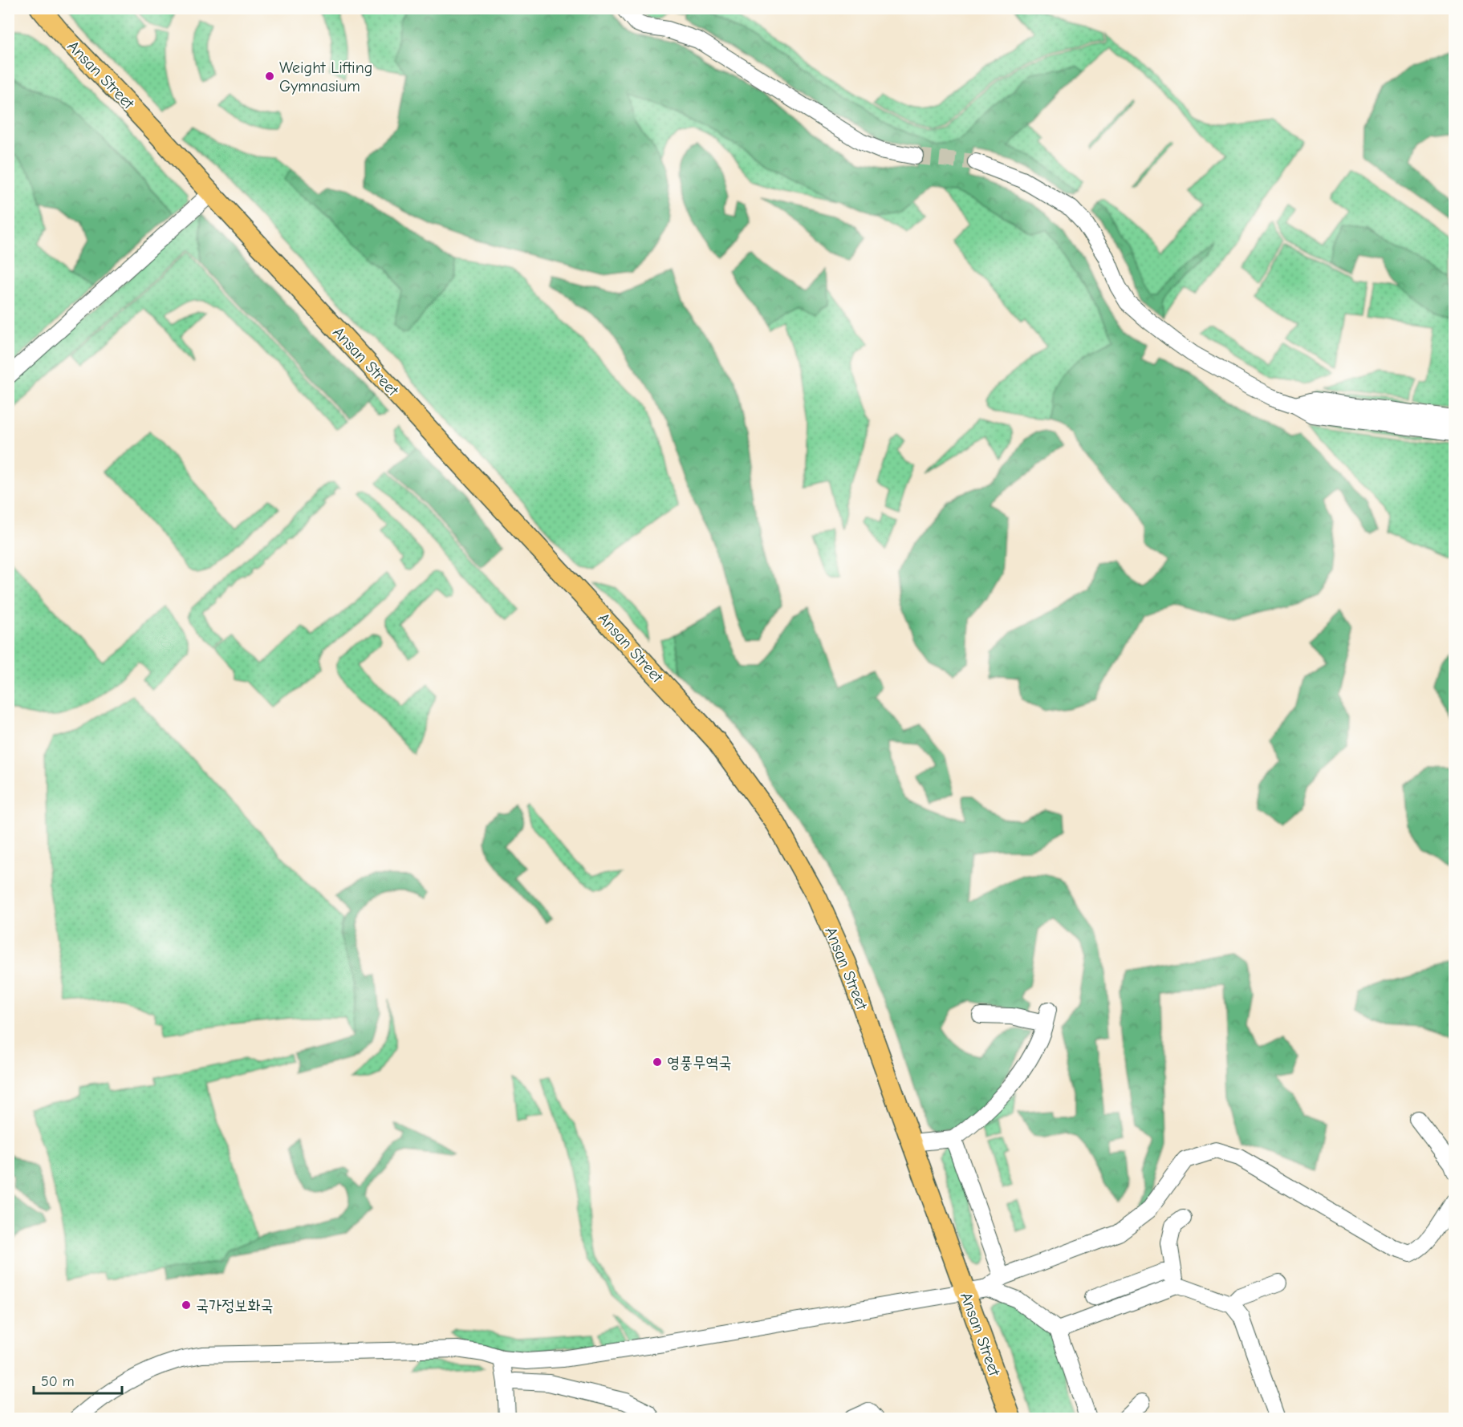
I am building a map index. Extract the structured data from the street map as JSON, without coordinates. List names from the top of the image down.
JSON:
{
  "streets": {
    "main road": ["Ansan Street"]
  },
  "places": ["Weight Lifting Gymnasium", "영풍무역국", "국가정보화국"],
  "scale_bar": "50 m"
}
